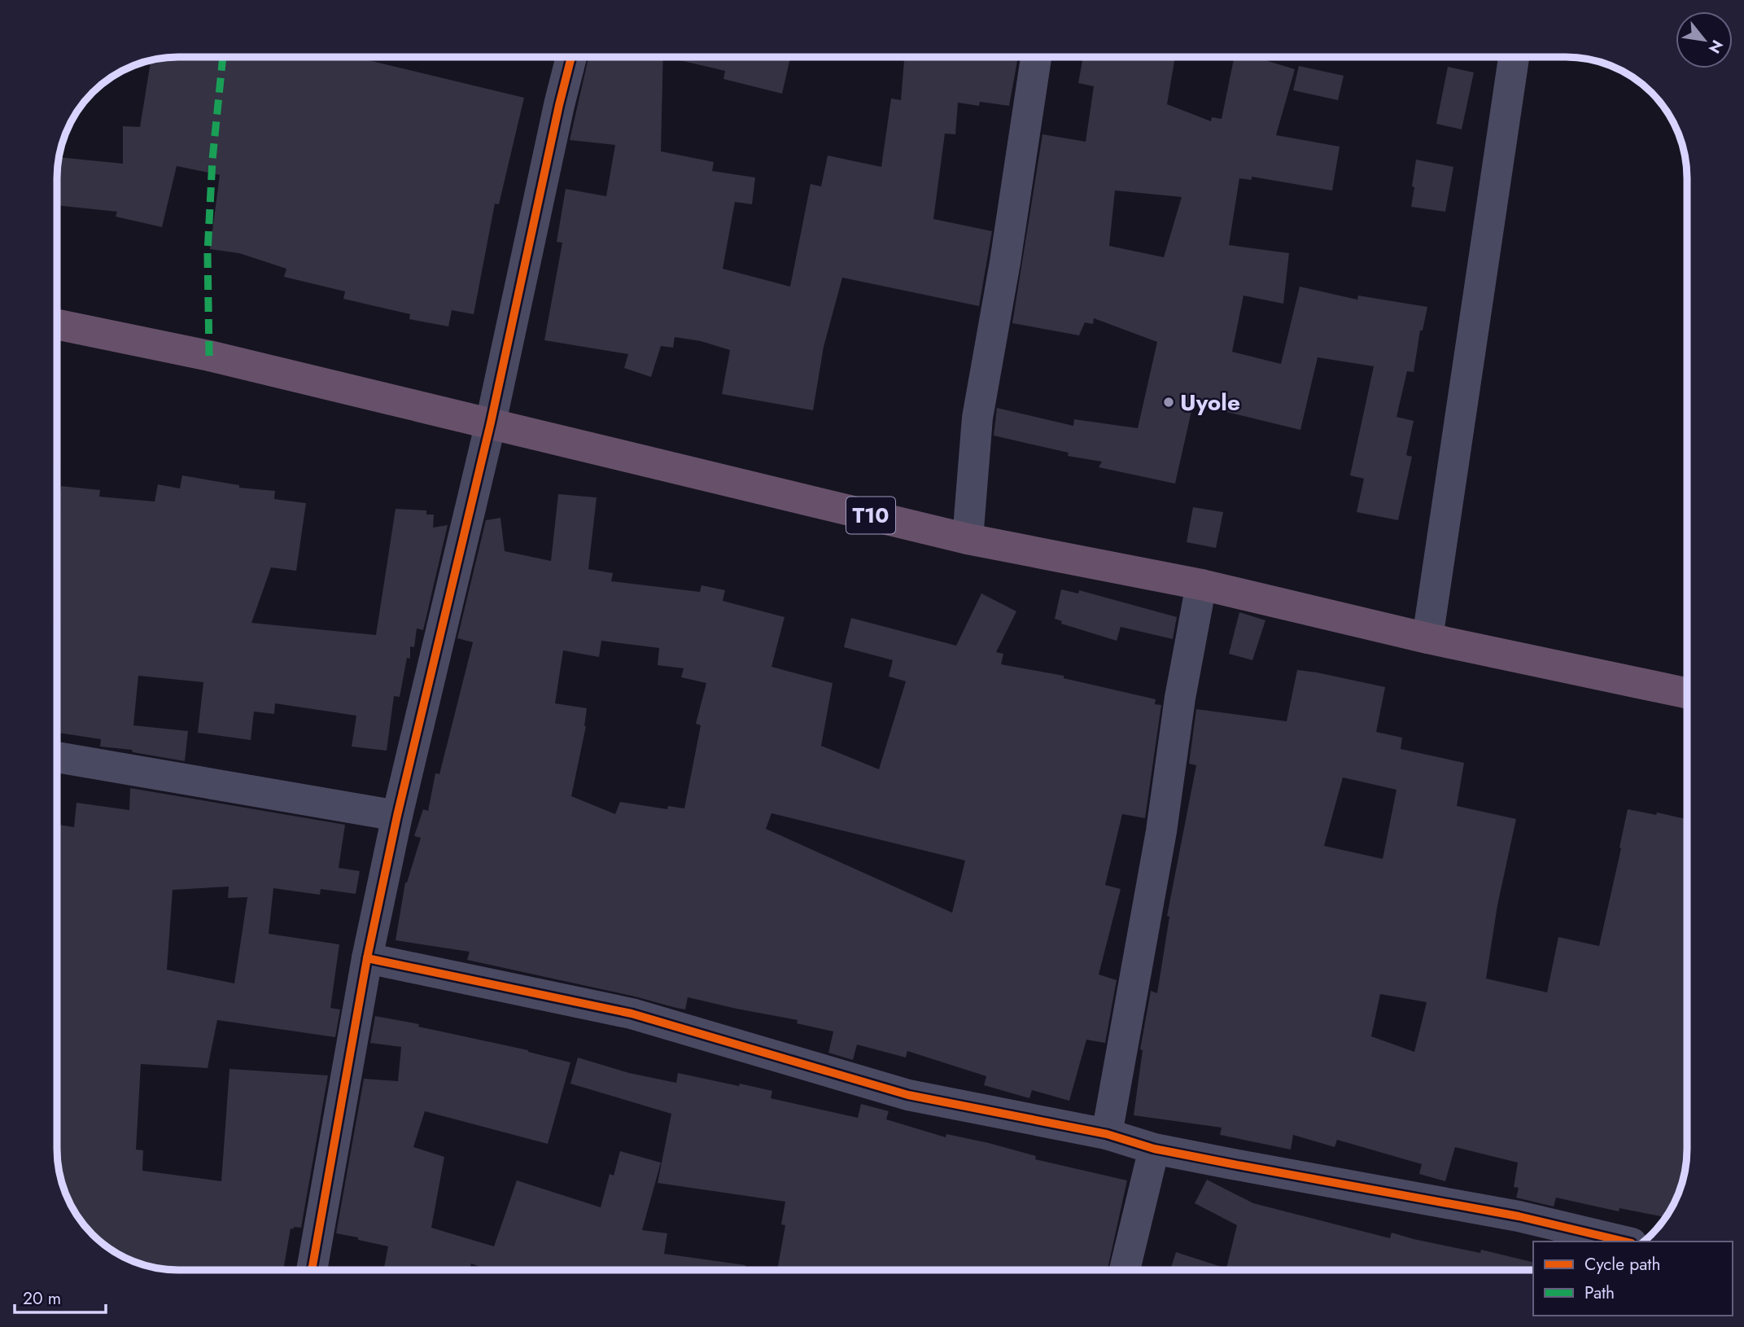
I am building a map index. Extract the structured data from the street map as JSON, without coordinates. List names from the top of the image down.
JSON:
{
  "streets": {
    "highway": ["T10"]
  },
  "places": ["Uyole"],
  "legend": ["Cycle path", "Path"],
  "scale_bar": "20 m",
  "north": "bottom right"
}
